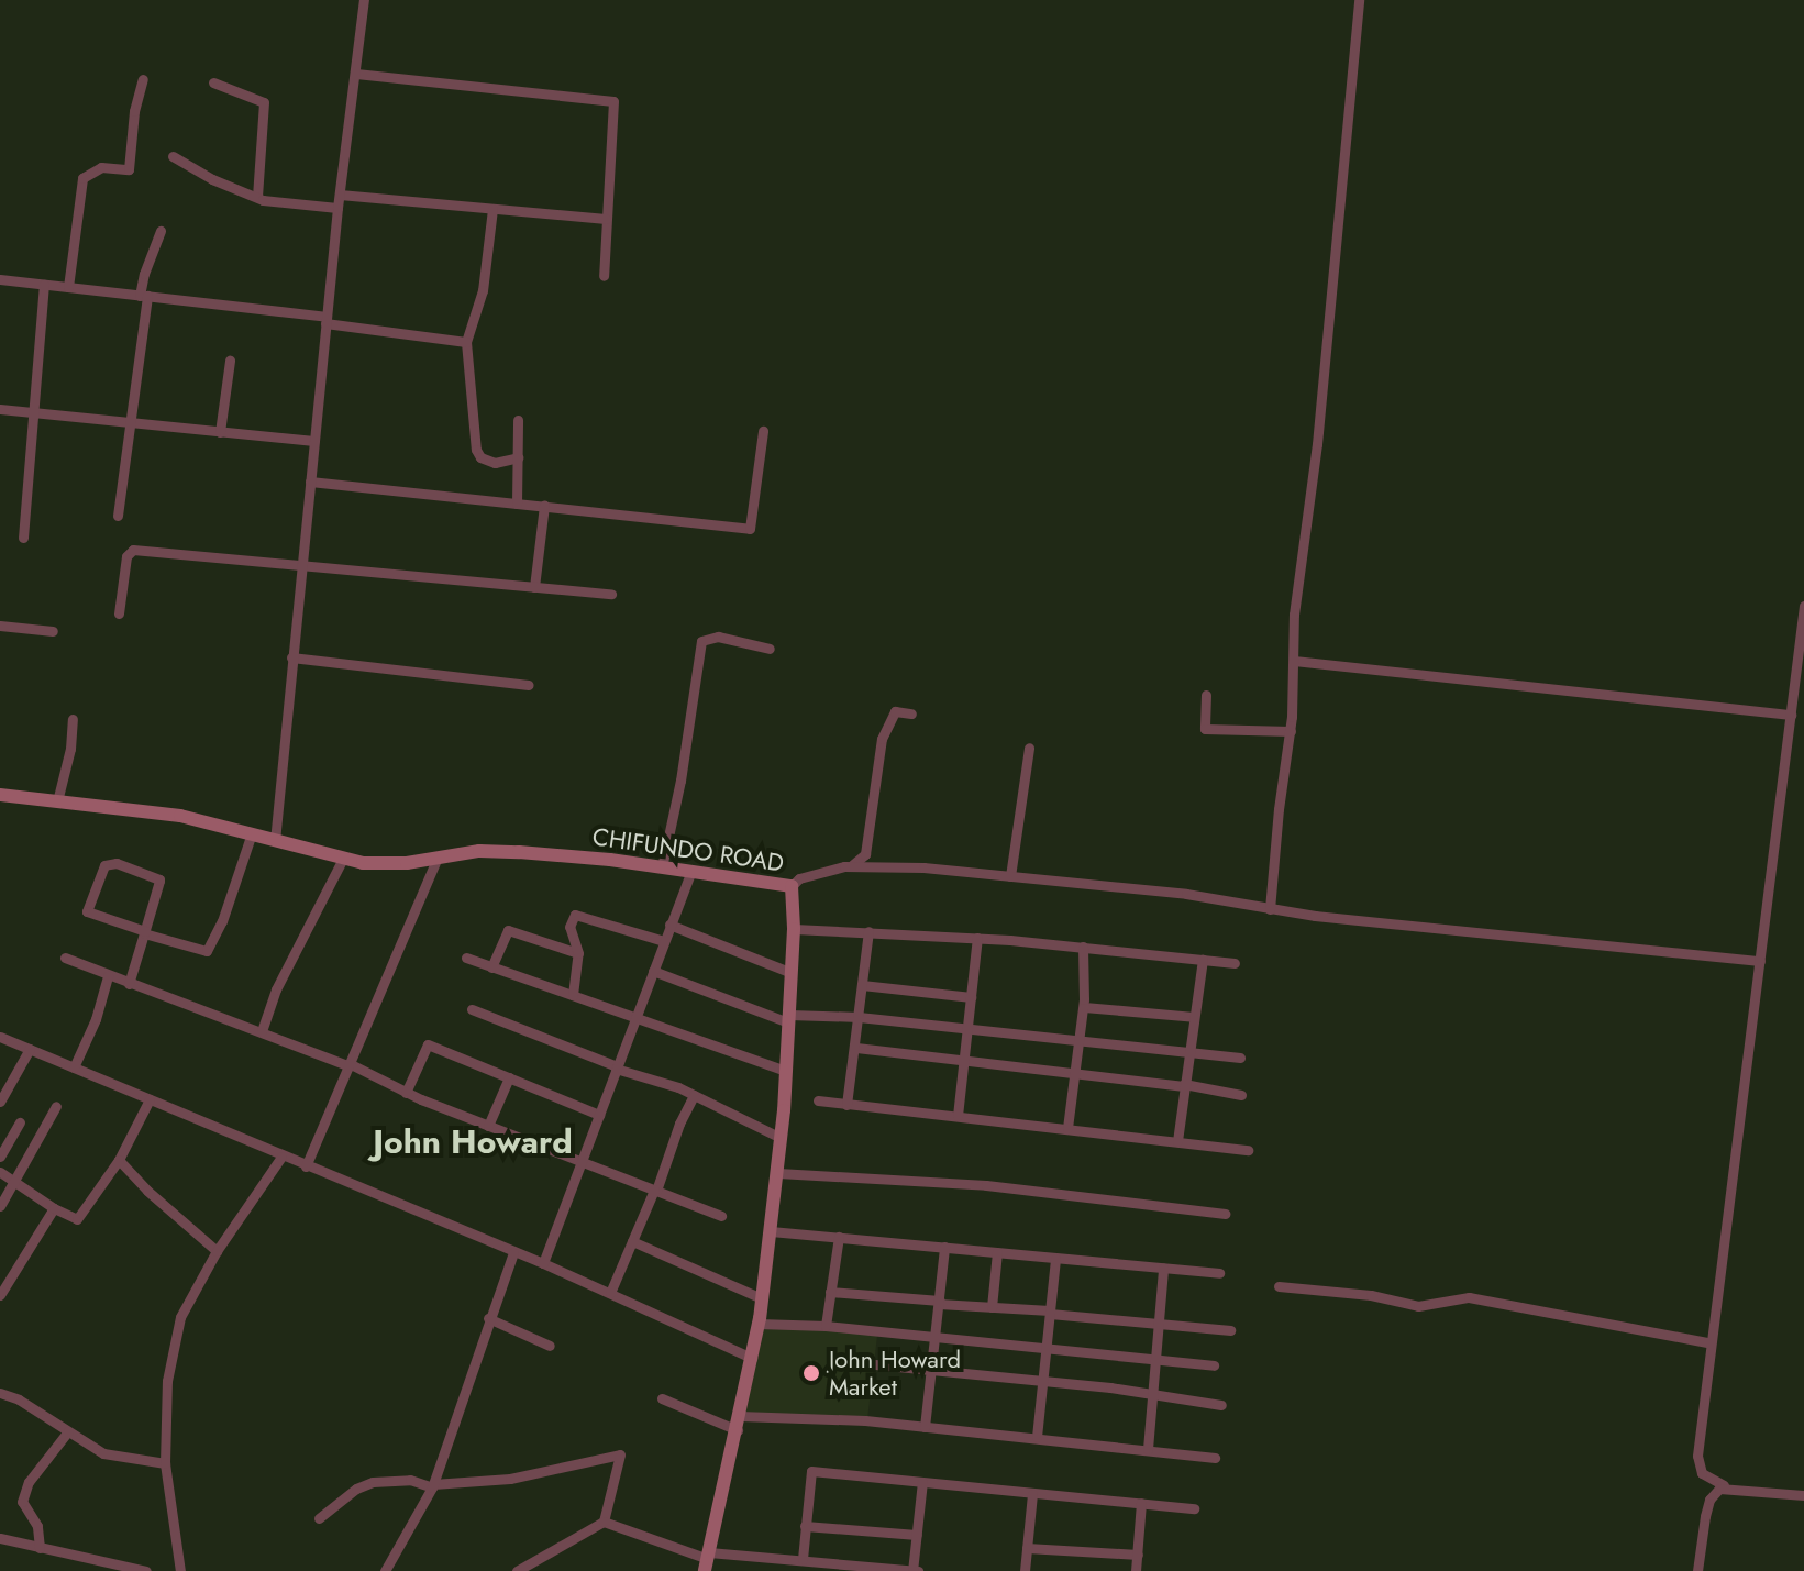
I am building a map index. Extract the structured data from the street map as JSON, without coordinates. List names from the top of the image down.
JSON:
{
  "streets": {
    "street": ["CHIFUNDO ROAD"]
  },
  "districts": ["John Howard"],
  "places": ["John Howard Market"]
}
